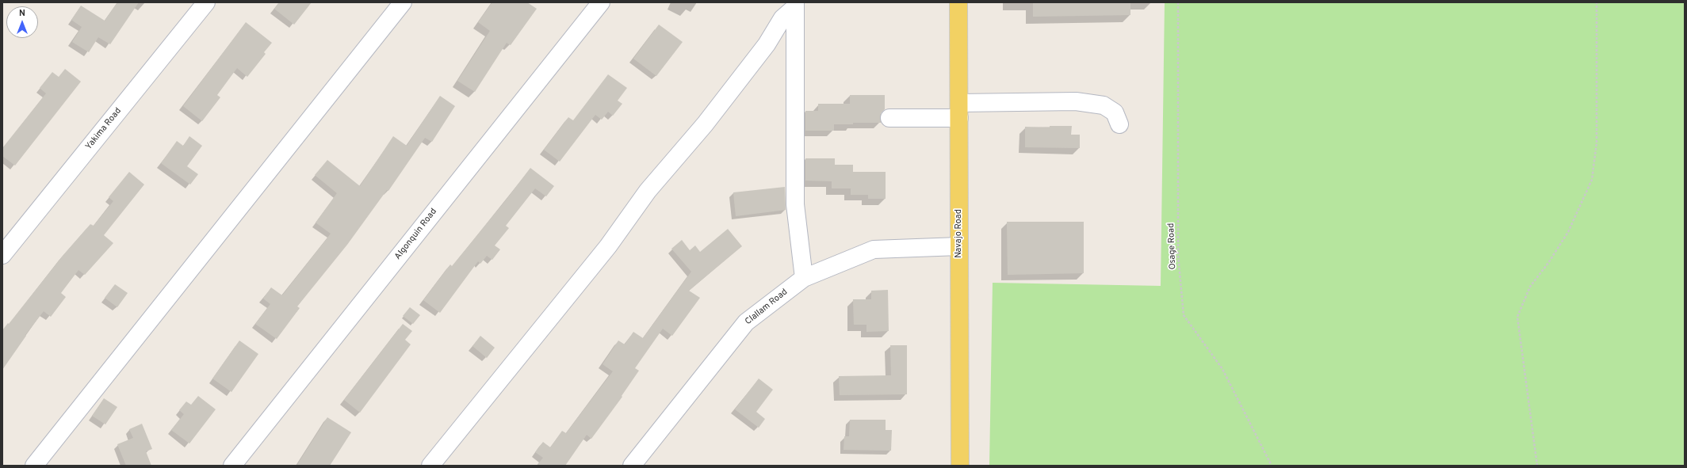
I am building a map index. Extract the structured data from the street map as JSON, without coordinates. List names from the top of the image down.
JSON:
{
  "streets": {
    "main road": ["Navajo Road"],
    "street": ["Yakima Road", "Algonquin Road", "Clallam Road"],
    "path": ["Osage Road"]
  },
  "crossings": [
    ["Navajo Road", "Clallam Road"]
  ],
  "north": "top"
}
